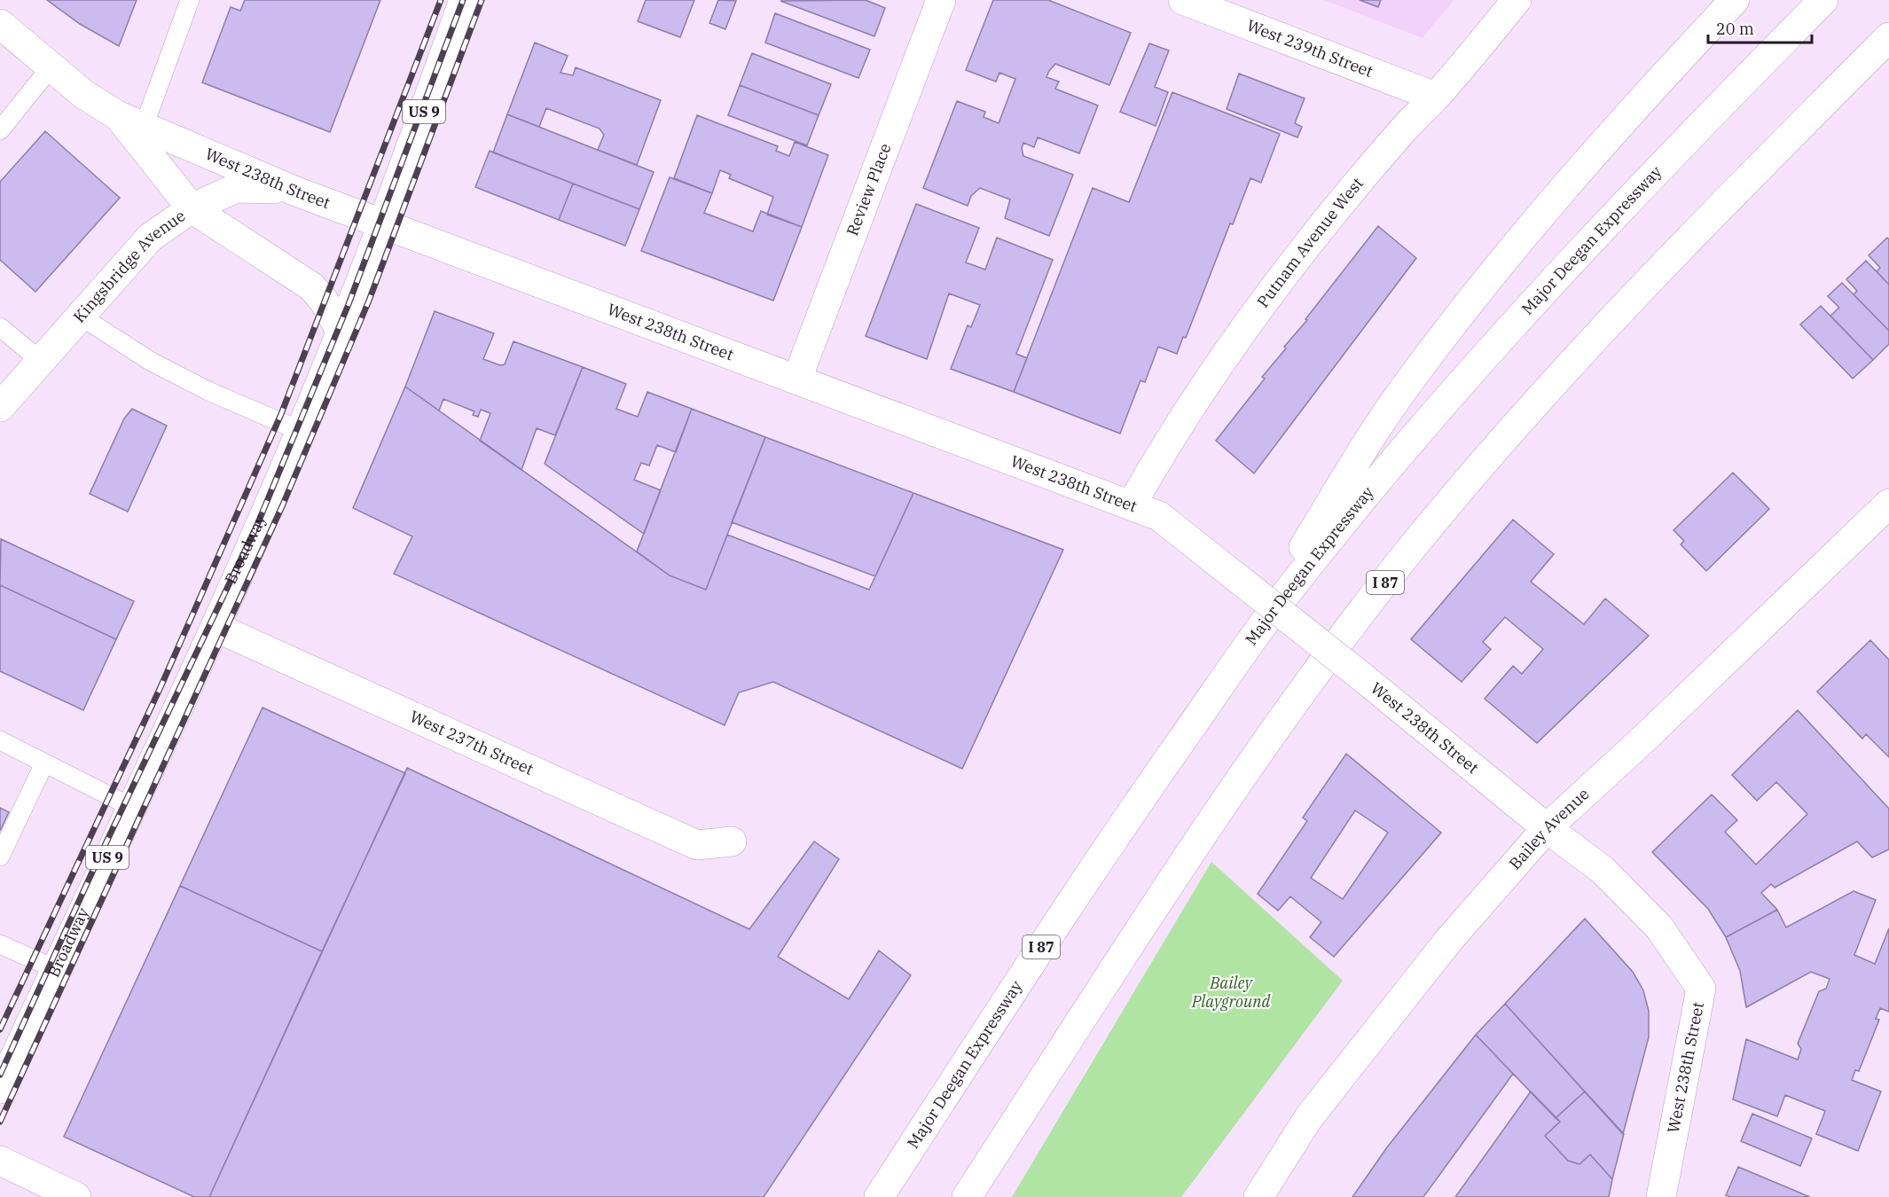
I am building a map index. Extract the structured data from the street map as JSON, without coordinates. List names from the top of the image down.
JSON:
{
  "streets": {
    "main road": [
      "West 239th Street",
      "US 9",
      "West 238th Street",
      "Review Place",
      "Major Deegan Expressway",
      "Putnam Avenue West",
      "Kingsbridge Avenue",
      "Broadway",
      "I 87",
      "West 237th Street",
      "Bailey Avenue"
    ]
  },
  "crossings": [
    ["West 239th Street", "Putnam Avenue West"],
    ["West 238th Street", "Review Place"],
    ["West 238th Street", "Putnam Avenue West"],
    ["West 238th Street", "Kingsbridge Avenue"],
    ["West 238th Street", "Broadway"],
    ["West 238th Street", "Bailey Avenue"],
    ["Broadway", "West 237th Street"]
  ],
  "parks": ["Bailey Playground"],
  "scale_bar": "20 m"
}
